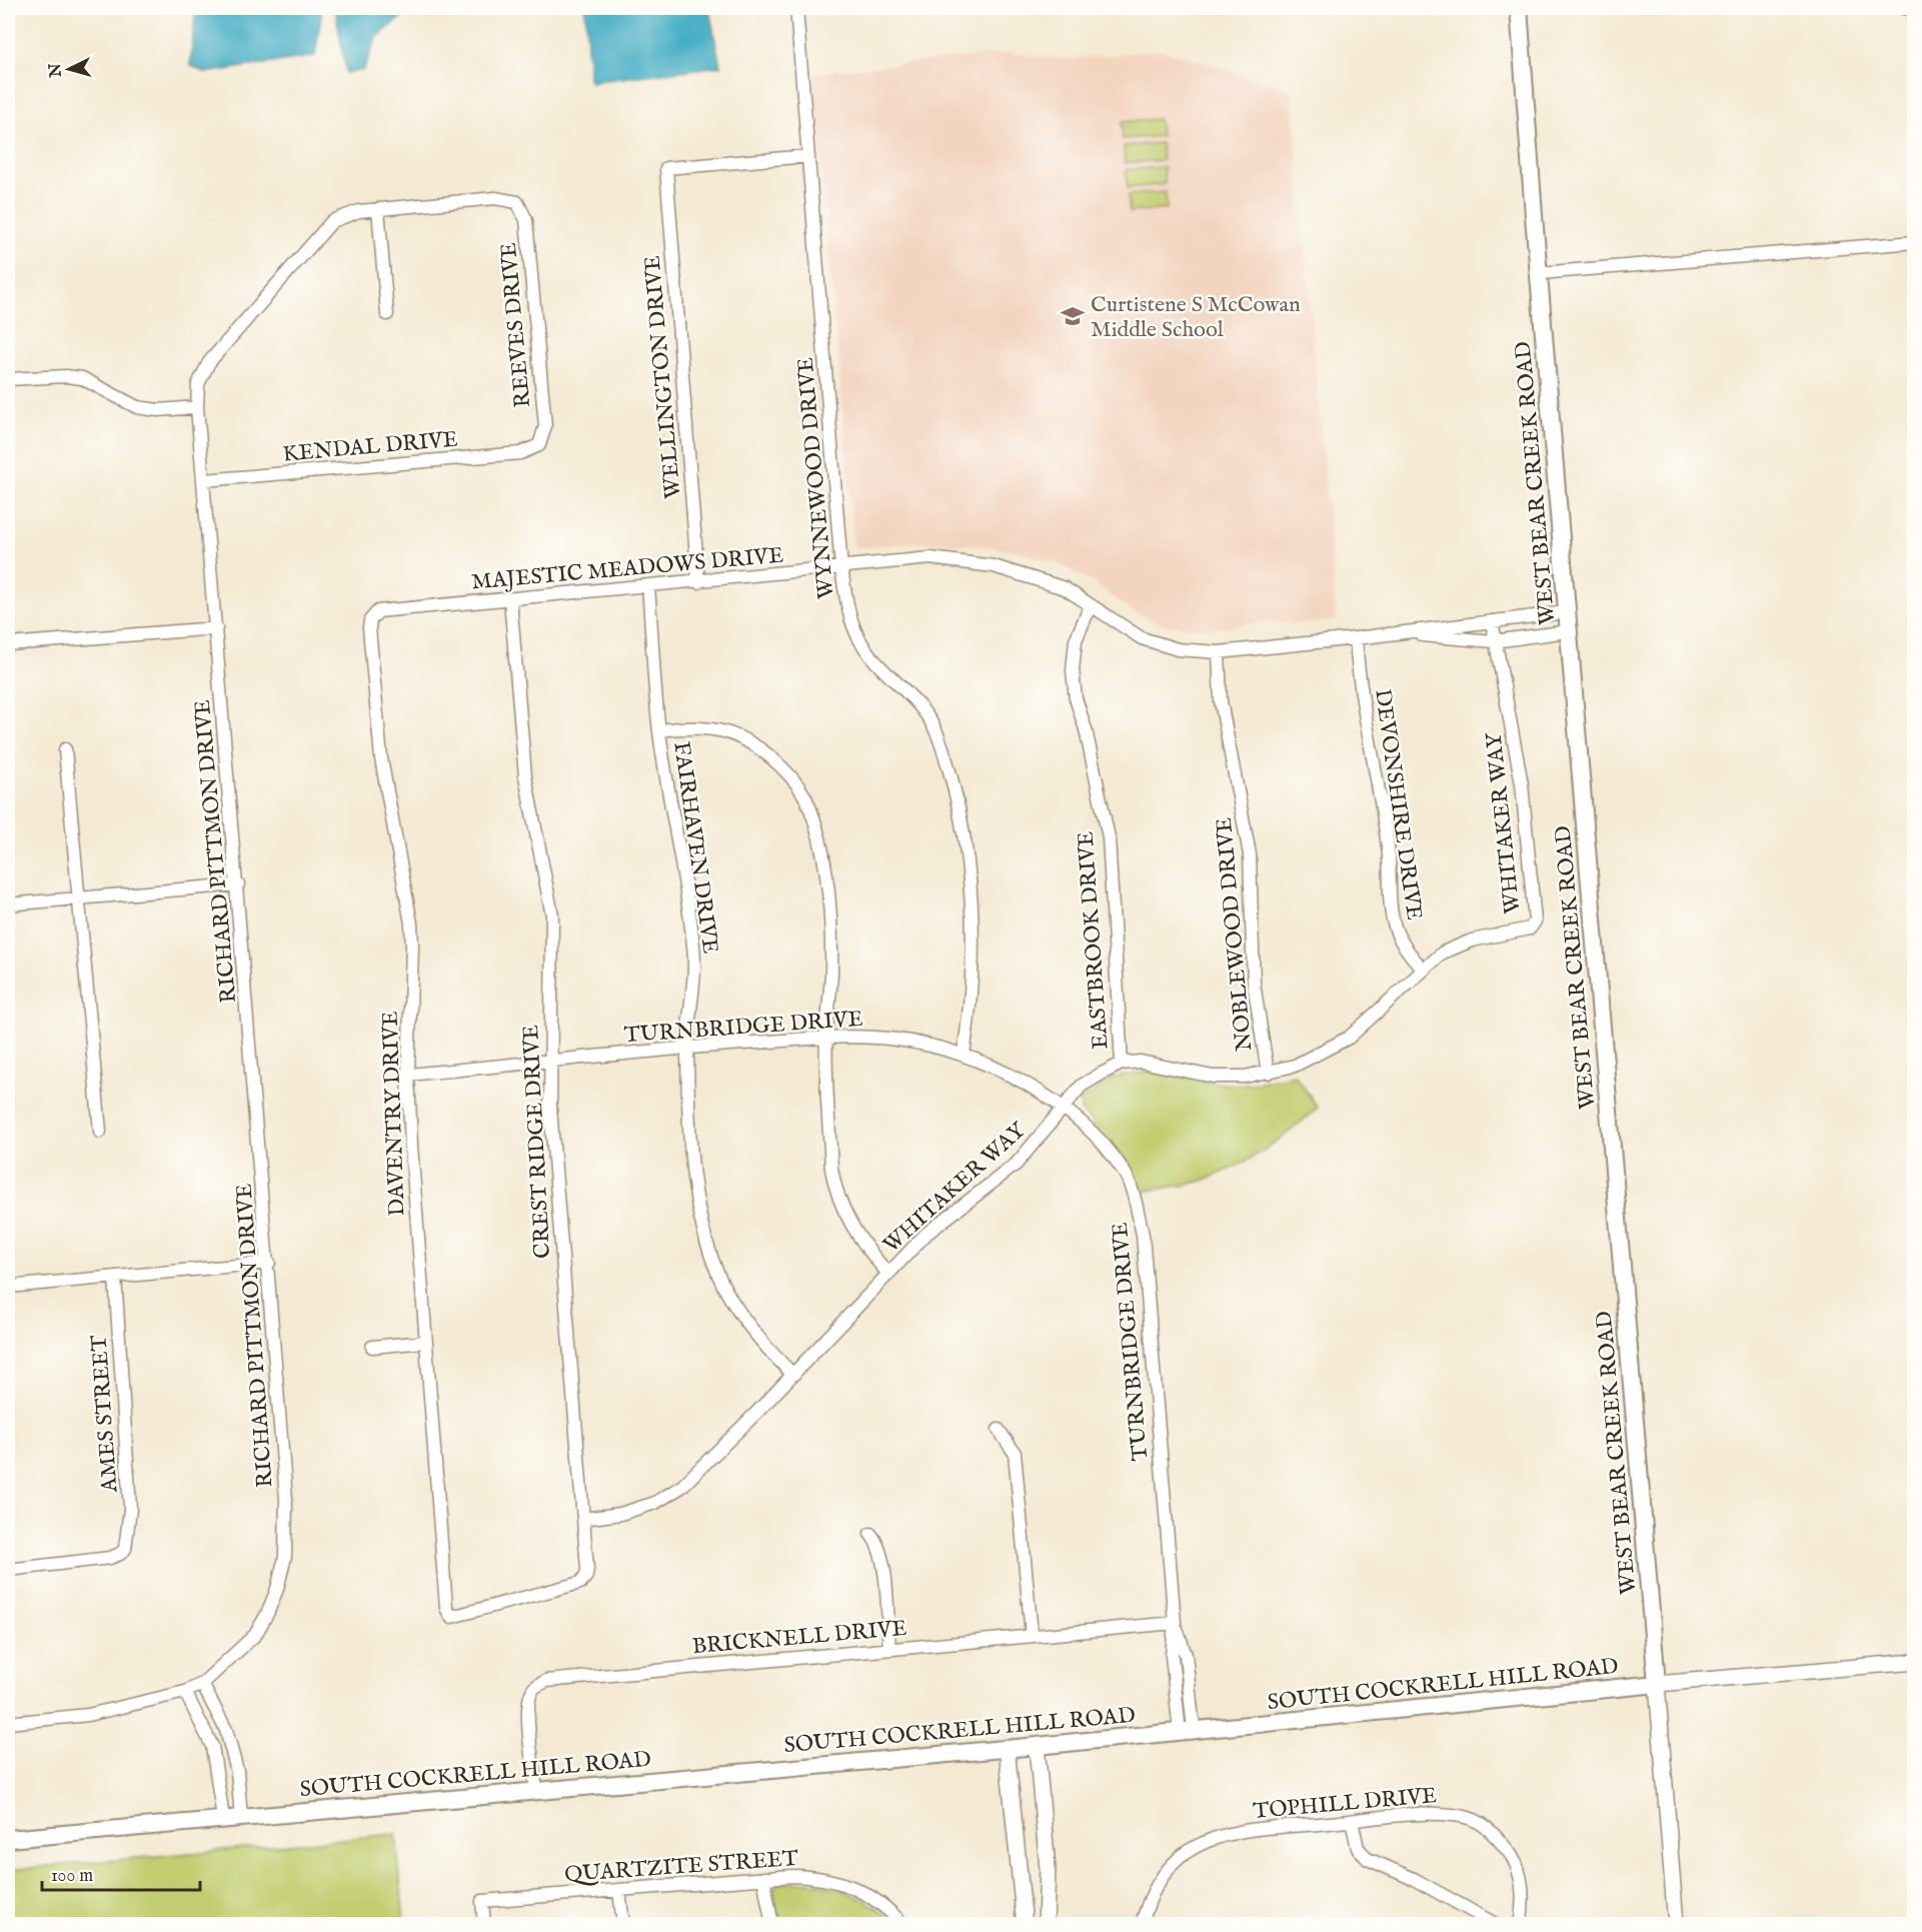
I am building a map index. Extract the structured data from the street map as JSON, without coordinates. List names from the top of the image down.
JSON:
{
  "streets": {
    "main road": ["WEST BEAR CREEK ROAD", "SOUTH COCKRELL HILL ROAD"],
    "street": [
      "REEVES DRIVE",
      "WELLINGTON DRIVE",
      "KENDAL DRIVE",
      "WYNNEWOOD DRIVE",
      "MAJESTIC MEADOWS DRIVE",
      "DEVONSHIRE DRIVE",
      "WHITAKER WAY",
      "FAIRHAVEN DRIVE",
      "RICHARD PITTMON DRIVE",
      "NOBLEWOOD DRIVE",
      "EASTBROOK DRIVE",
      "TURNBRIDGE DRIVE",
      "DAVENTRY DRIVE",
      "CREST RIDGE DRIVE",
      "AMES STREET",
      "BRICKNELL DRIVE",
      "TOPHILL DRIVE",
      "QUARTZITE STREET"
    ]
  },
  "crossings": [
    ["REEVES DRIVE", "KENDAL DRIVE"],
    ["REEVES DRIVE", "RICHARD PITTMON DRIVE"],
    ["WELLINGTON DRIVE", "WYNNEWOOD DRIVE"],
    ["WELLINGTON DRIVE", "MAJESTIC MEADOWS DRIVE"],
    ["KENDAL DRIVE", "RICHARD PITTMON DRIVE"],
    ["WYNNEWOOD DRIVE", "MAJESTIC MEADOWS DRIVE"],
    ["WYNNEWOOD DRIVE", "TURNBRIDGE DRIVE"],
    ["WEST BEAR CREEK ROAD", "MAJESTIC MEADOWS DRIVE"],
    ["WEST BEAR CREEK ROAD", "SOUTH COCKRELL HILL ROAD"],
    ["MAJESTIC MEADOWS DRIVE", "DEVONSHIRE DRIVE"],
    ["MAJESTIC MEADOWS DRIVE", "WHITAKER WAY"],
    ["MAJESTIC MEADOWS DRIVE", "FAIRHAVEN DRIVE"],
    ["MAJESTIC MEADOWS DRIVE", "NOBLEWOOD DRIVE"],
    ["MAJESTIC MEADOWS DRIVE", "EASTBROOK DRIVE"],
    ["MAJESTIC MEADOWS DRIVE", "DAVENTRY DRIVE"],
    ["MAJESTIC MEADOWS DRIVE", "CREST RIDGE DRIVE"],
    ["DEVONSHIRE DRIVE", "WHITAKER WAY"],
    ["WHITAKER WAY", "FAIRHAVEN DRIVE"],
    ["WHITAKER WAY", "NOBLEWOOD DRIVE"],
    ["WHITAKER WAY", "EASTBROOK DRIVE"],
    ["WHITAKER WAY", "TURNBRIDGE DRIVE"],
    ["WHITAKER WAY", "CREST RIDGE DRIVE"],
    ["FAIRHAVEN DRIVE", "TURNBRIDGE DRIVE"],
    ["TURNBRIDGE DRIVE", "DAVENTRY DRIVE"],
    ["TURNBRIDGE DRIVE", "CREST RIDGE DRIVE"],
    ["TURNBRIDGE DRIVE", "BRICKNELL DRIVE"],
    ["TURNBRIDGE DRIVE", "SOUTH COCKRELL HILL ROAD"],
    ["DAVENTRY DRIVE", "CREST RIDGE DRIVE"],
    ["BRICKNELL DRIVE", "SOUTH COCKRELL HILL ROAD"]
  ],
  "places": {
    "school or university": ["Curtistene S McCowan Middle School"]
  },
  "scale_bar": "100 m",
  "north": "left"
}
